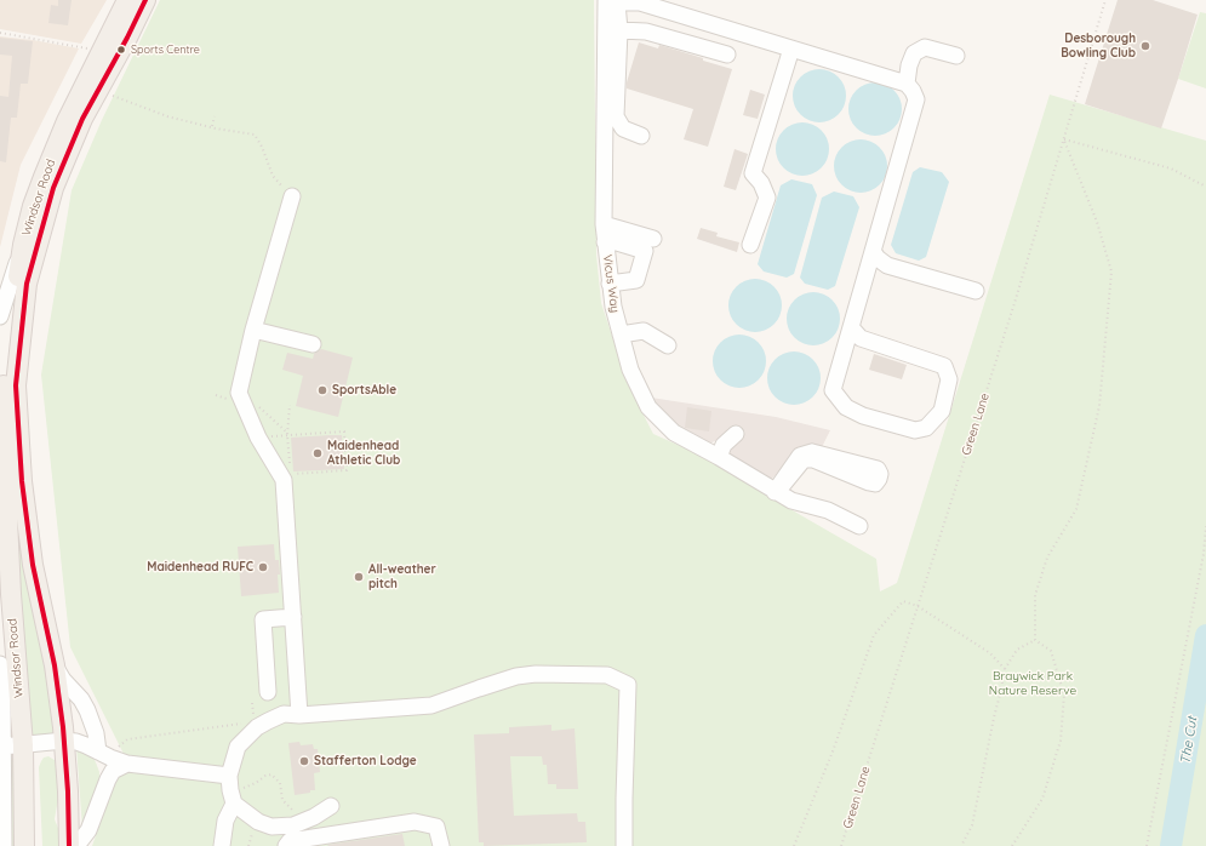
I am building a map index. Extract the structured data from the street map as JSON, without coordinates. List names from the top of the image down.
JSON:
{
  "streets": {
    "main road": ["Windsor Road"],
    "street": ["Vicus Way"],
    "path": ["Green Lane"]
  },
  "water": ["The Cut"],
  "parks": ["Braywick Park Nature Reserve"],
  "places": [
    "Desborough Bowling Club",
    "Sports Centre",
    "SportsAble",
    "Maidenhead Athletic Club",
    "Maidenhead RUFC",
    "All-weather pitch",
    "Stafferton Lodge"
  ]
}
